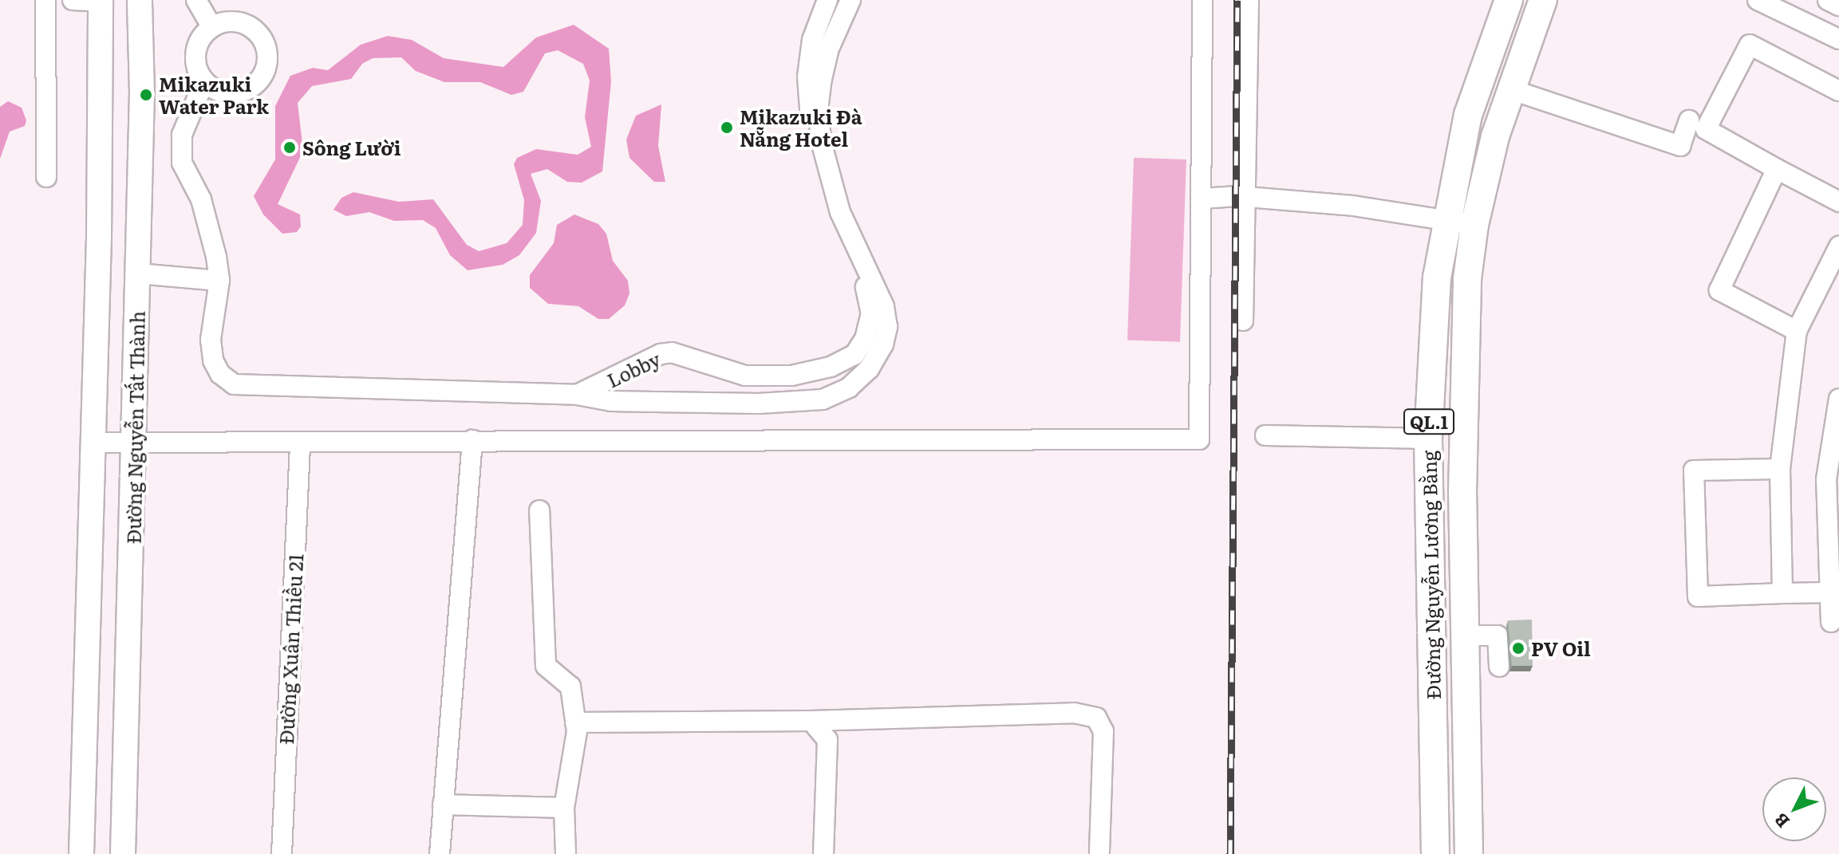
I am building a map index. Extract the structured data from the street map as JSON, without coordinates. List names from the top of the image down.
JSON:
{
  "streets": {
    "highway": ["QL.1", "Đường Nguyễn Lương Bằng"],
    "main road": ["Đường Nguyễn Tất Thành"],
    "street": ["Lobby", "Đường Xuân Thiều 21"]
  },
  "places": [
    "Mikazuki Water Park",
    "Mikazuki Đà Nẵng Hotel",
    "Sông Lười",
    "PV Oil"
  ],
  "north": "bottom left"
}
